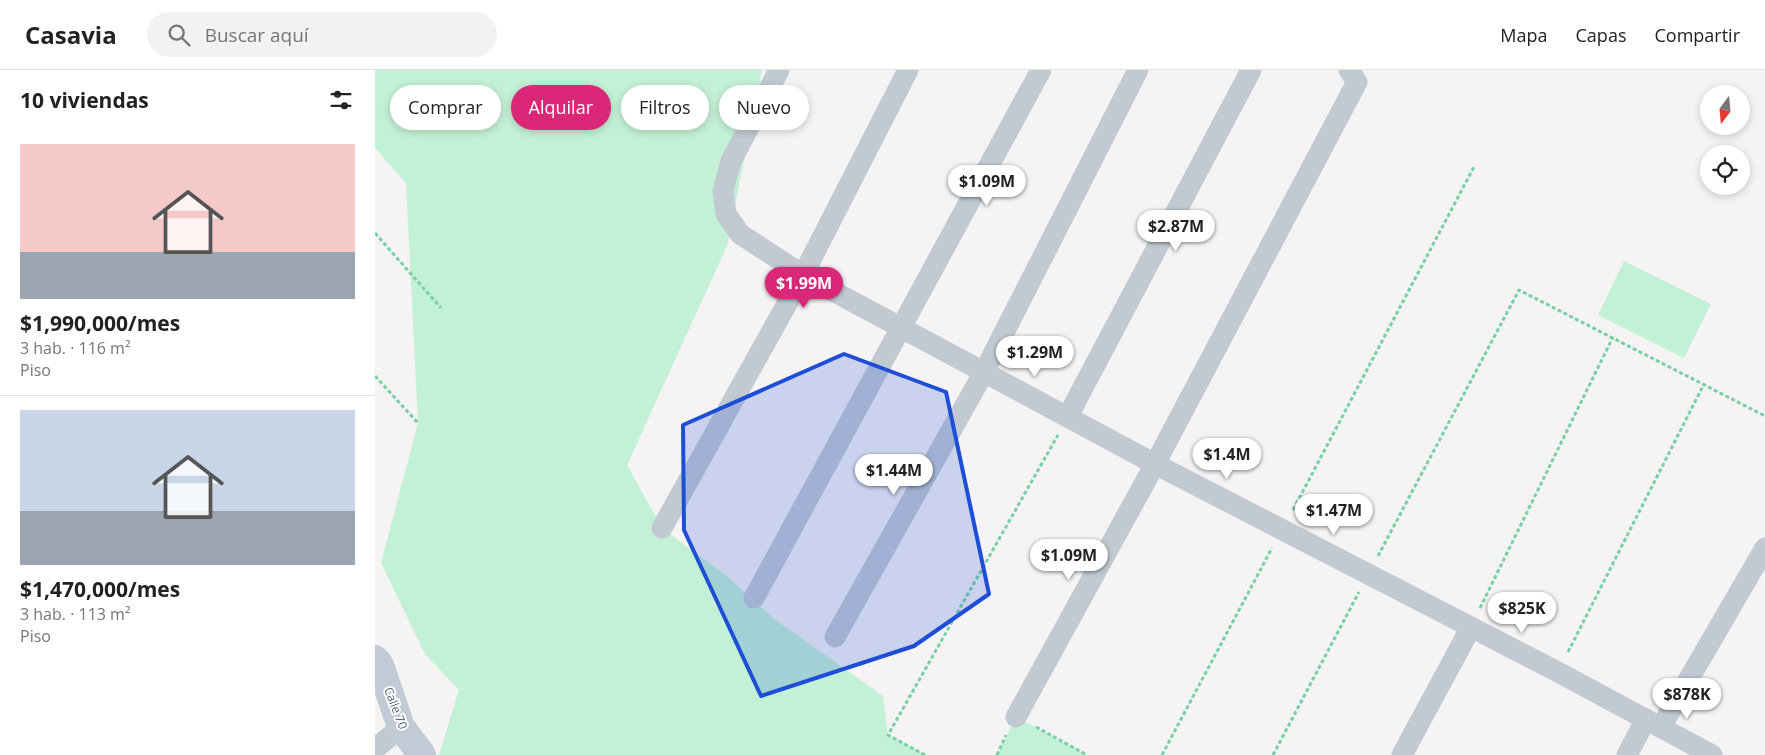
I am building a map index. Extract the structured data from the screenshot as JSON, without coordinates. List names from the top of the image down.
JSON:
{
  "streets": {
    "main road": ["Calle 70"]
  },
  "north": "bottom",
  "page": {
    "header": "Casavia",
    "search": "Buscar aquí",
    "nav": ["Mapa", "Capas", "Compartir"],
    "heading": "10 viviendas",
    "chip": [
      "Comprar",
      "Alquilar",
      "Filtros",
      "Nuevo"
    ],
    "list": [
      {
        "name": "$1,990,000/mes",
        "note": "3 hab. · 116 m² · Piso"
      },
      {
        "name": "$1,470,000/mes",
        "note": "3 hab. · 113 m² · Piso"
      }
    ],
    "price": [
      "$1.09M",
      "$2.87M",
      "$1.99M",
      "$1.29M",
      "$1.4M",
      "$1.44M",
      "$1.47M",
      "$1.09M",
      "$825K",
      "$878K"
    ]
  }
}
